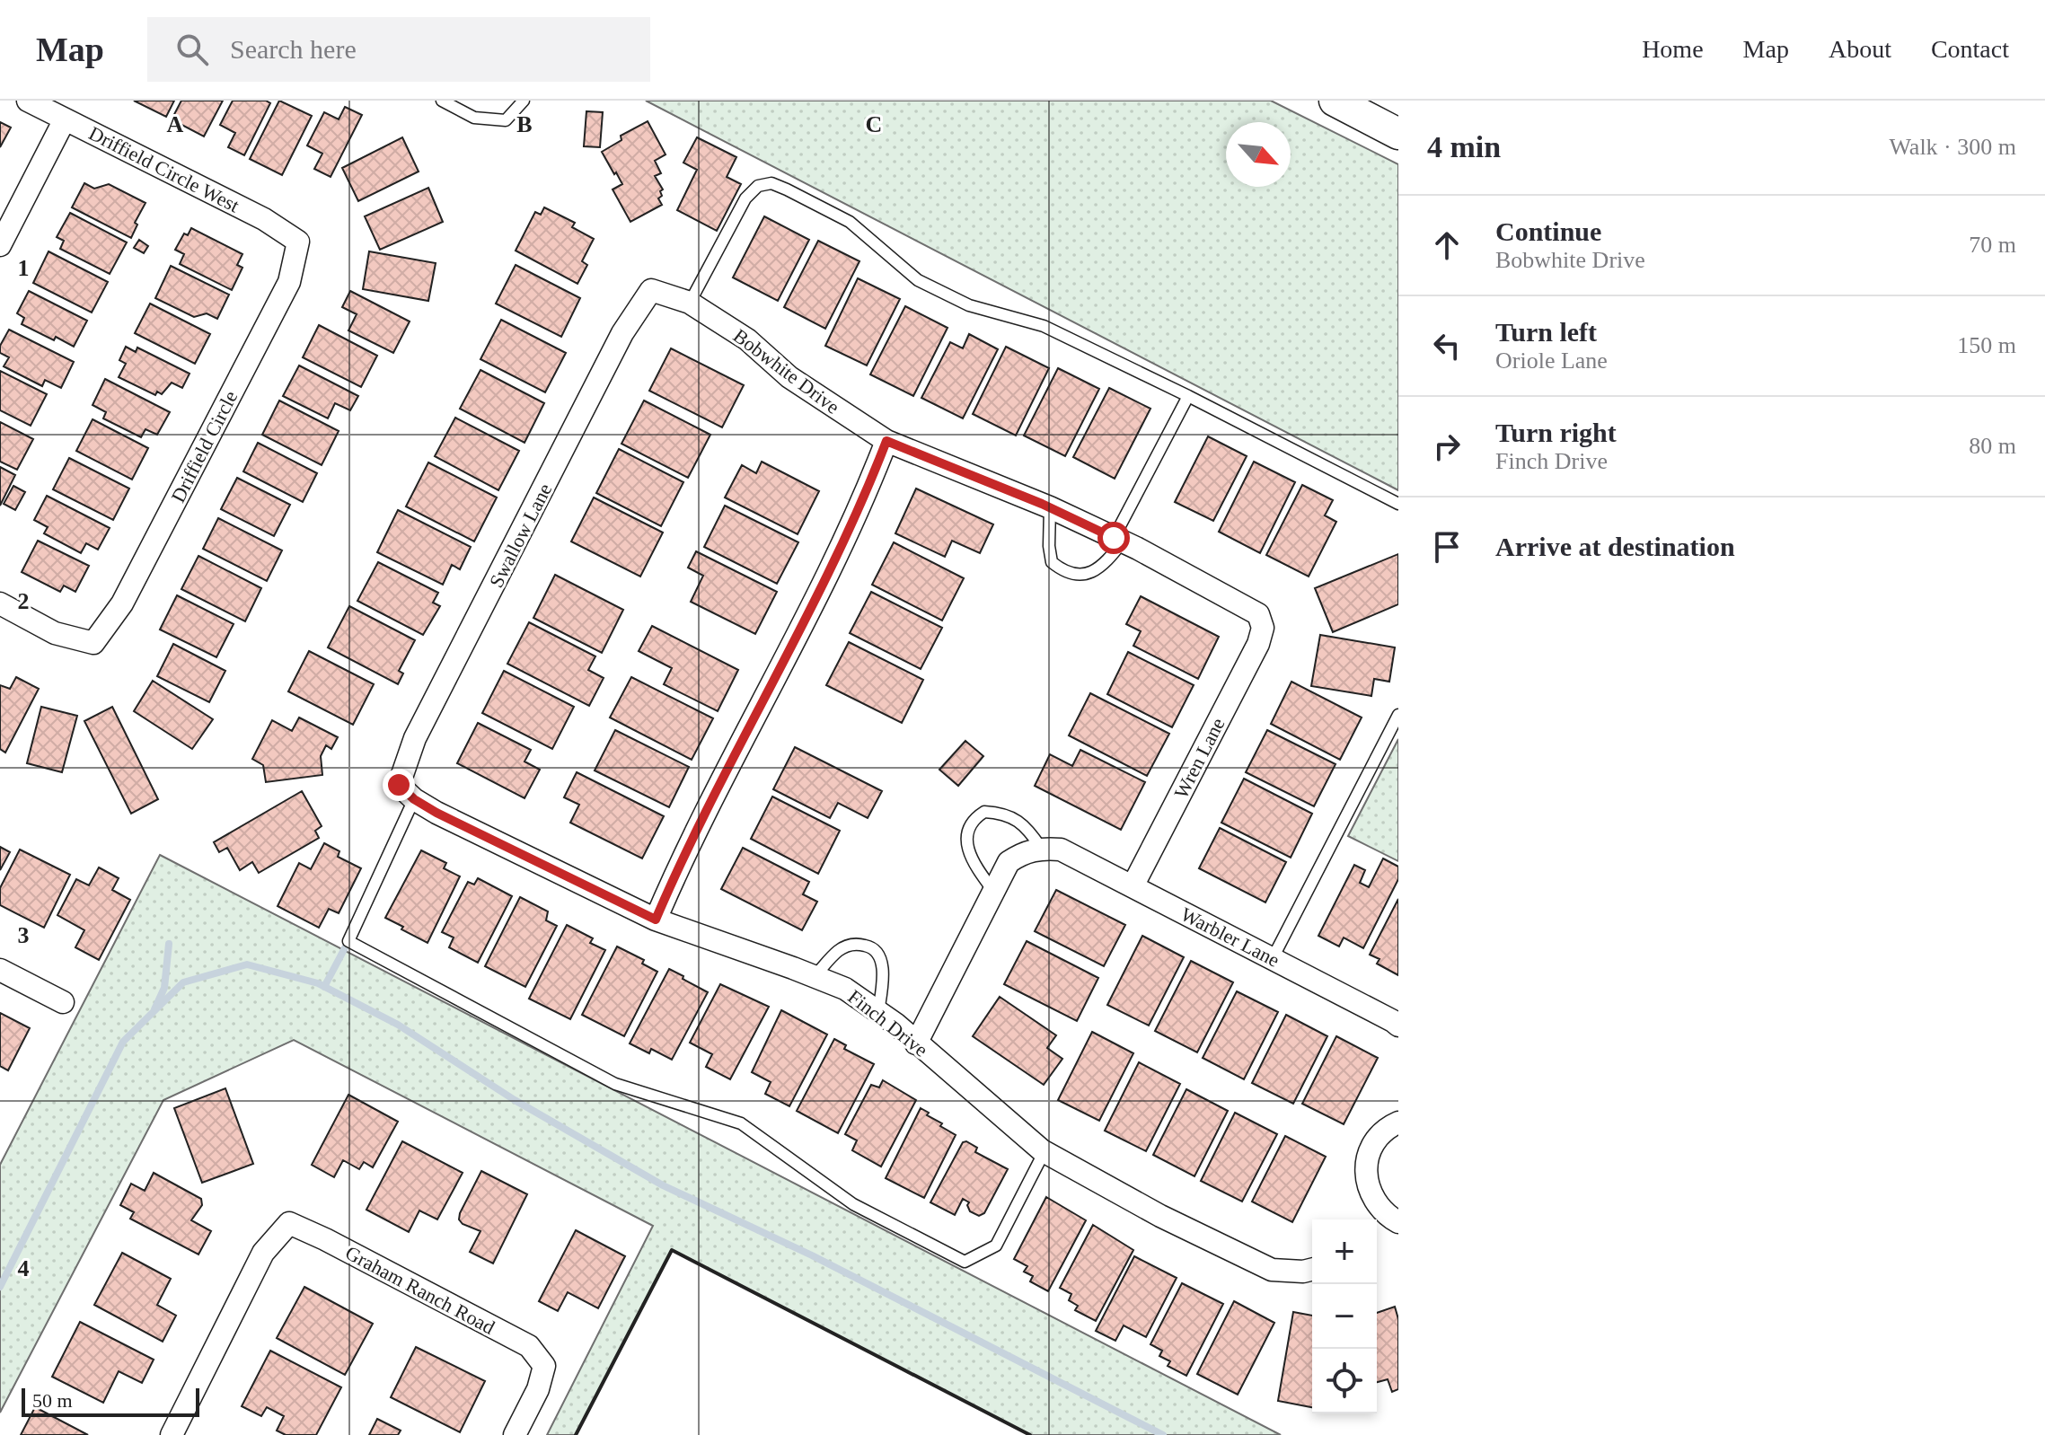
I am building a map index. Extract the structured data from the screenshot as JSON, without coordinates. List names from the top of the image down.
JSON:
{
  "streets": {
    "street": [
      "Driffield Circle West",
      "Bobwhite Drive",
      "Driffield Circle",
      "Swallow Lane",
      "Wren Lane",
      "Warbler Lane",
      "Finch Drive",
      "Graham Ranch Road"
    ]
  },
  "crossings": [
    ["Driffield Circle West", "Driffield Circle"],
    ["Bobwhite Drive", "Swallow Lane"],
    ["Bobwhite Drive", "Wren Lane"],
    ["Swallow Lane", "Finch Drive"],
    ["Wren Lane", "Warbler Lane"]
  ],
  "scale_bar": "50 m",
  "north": "bottom right",
  "page": {
    "header": "Map",
    "search": "Search here",
    "nav": [
      "Home",
      "Map",
      "About",
      "Contact"
    ],
    "heading": ["4 min", "Walk · 300 m"],
    "list": [
      ["Continue", "Bobwhite Drive", "70 m"],
      ["Turn left", "Oriole Lane", "150 m"],
      ["Turn right", "Finch Drive", "80 m"],
      "Arrive at destination"
    ],
    "map_buttons": ["+", "−"],
    "scale": "50 m"
  },
  "grid": {
    "columns": ["A", "B", "C"],
    "rows": [
      "1",
      "2",
      "3",
      "4"
    ]
  }
}
